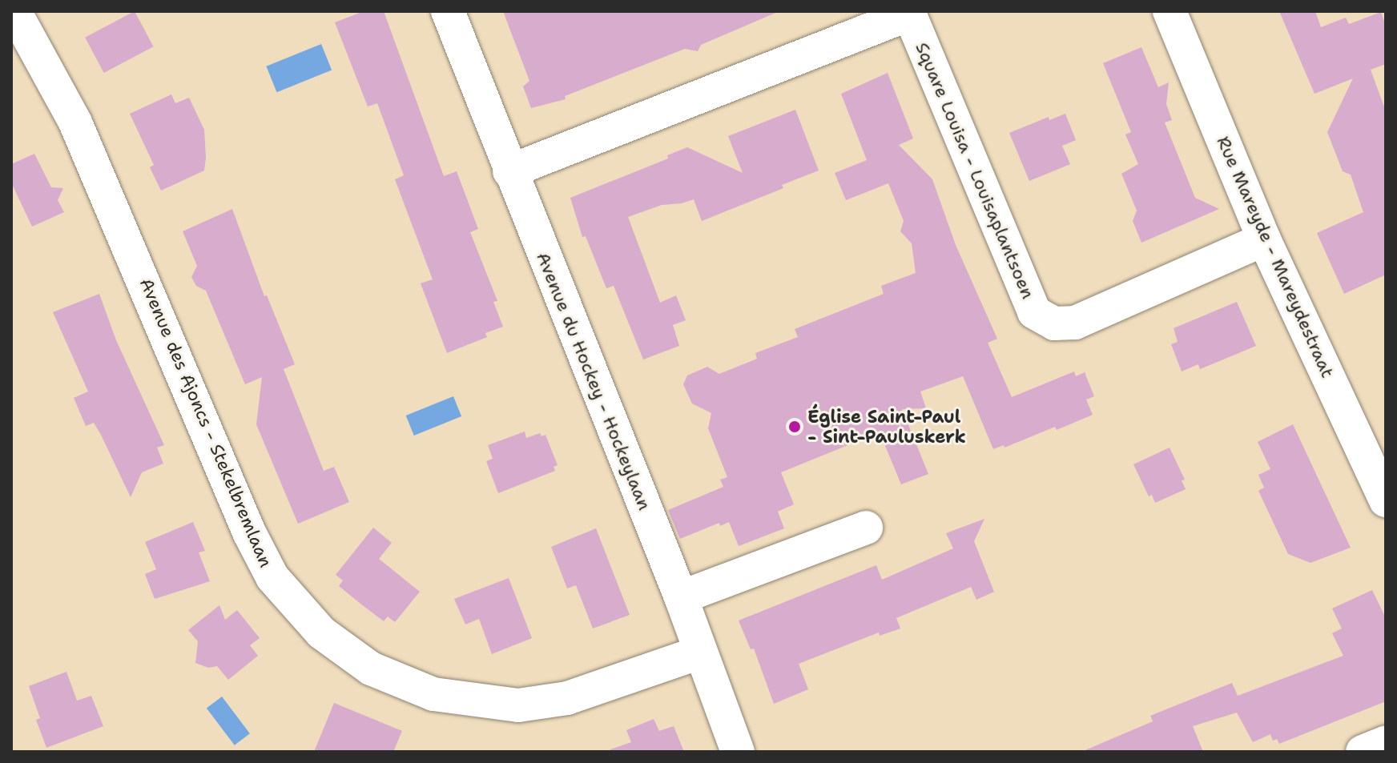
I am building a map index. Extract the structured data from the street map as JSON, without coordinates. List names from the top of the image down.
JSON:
{
  "streets": {
    "street": [
      "Square Louisa - Louisaplantsoen",
      "Rue Mareyde - Mareydestraat",
      "Avenue du Hockey - Hockeylaan",
      "Avenue des Ajoncs - Stekelbremlaan"
    ]
  },
  "crossings": [
    ["Square Louisa - Louisaplantsoen", "Rue Mareyde - Mareydestraat"],
    ["Avenue du Hockey - Hockeylaan", "Avenue des Ajoncs - Stekelbremlaan"]
  ],
  "places": ["Église Saint-Paul - Sint-Pauluskerk"]
}
